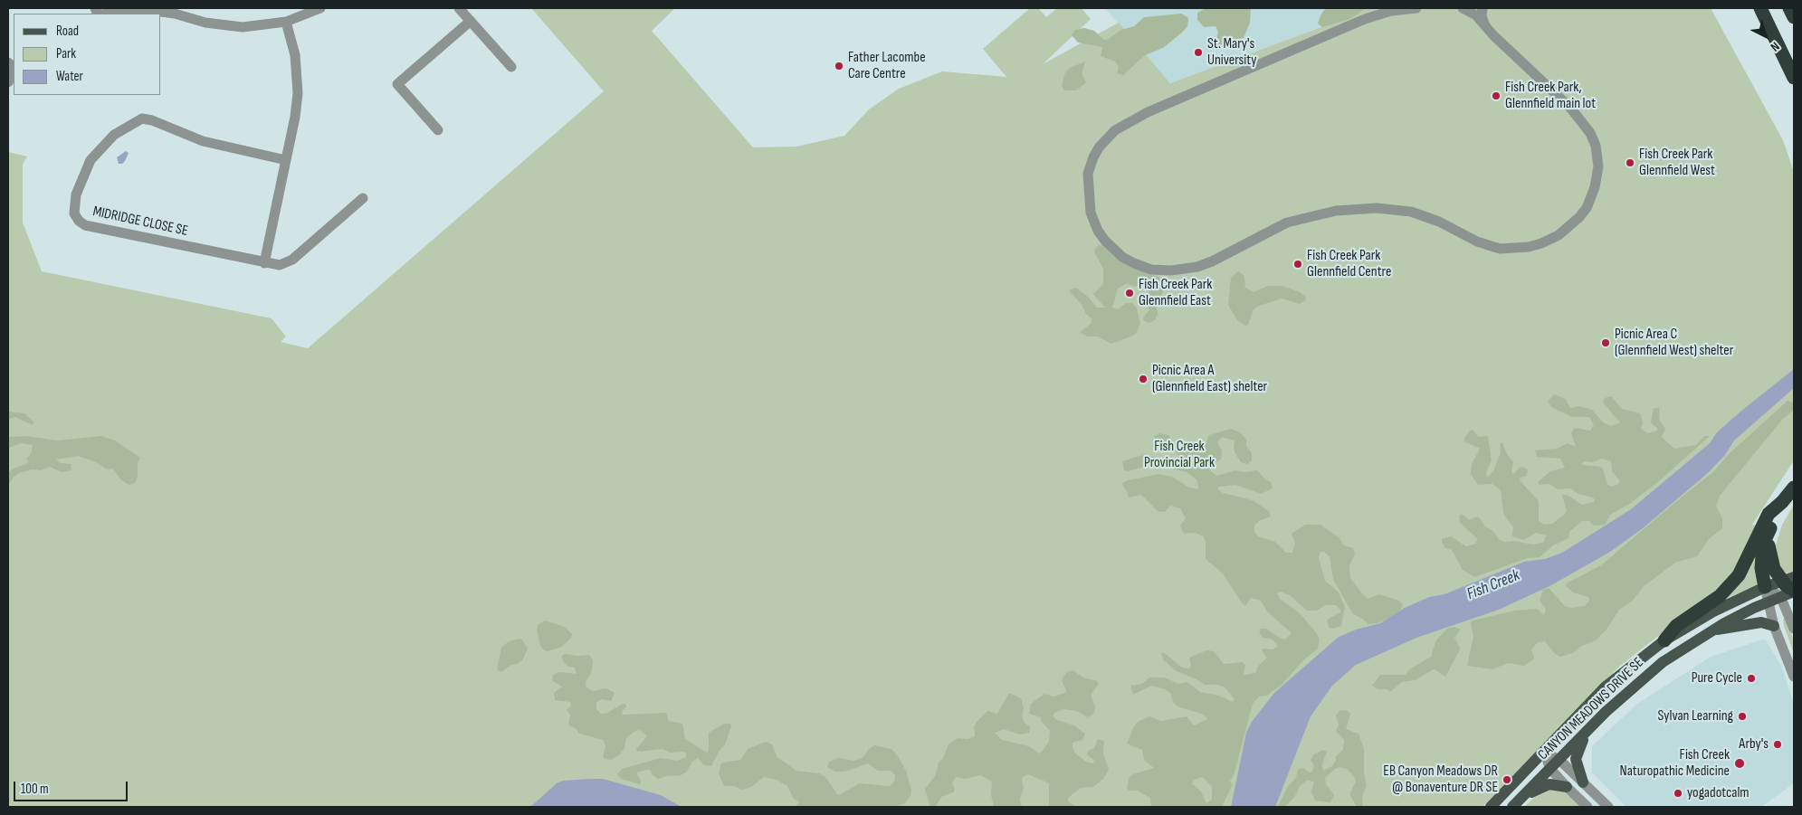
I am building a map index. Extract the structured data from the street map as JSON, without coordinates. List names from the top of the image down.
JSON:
{
  "streets": {
    "main road": ["CANYON MEADOWS DRIVE SE"],
    "street": ["MIDRIDGE CLOSE SE"]
  },
  "water": ["Fish Creek"],
  "parks": ["Fish Creek Provincial Park"],
  "places": [
    "St. Mary's University",
    "Father Lacombe Care Centre",
    "Fish Creek Park, Glennfield main lot",
    "Fish Creek Park Glennfield West",
    "Fish Creek Park Glennfield Centre",
    "Fish Creek Park Glennfield East",
    "Picnic Area C (Glennfield West) shelter",
    "Picnic Area A (Glennfield East) shelter",
    "Pure Cycle",
    "Sylvan Learning",
    "Arby's",
    "Fish Creek Naturopathic Medicine",
    "EB Canyon Meadows DR @ Bonaventure DR SE",
    "yogadotcalm"
  ],
  "legend": ["Road", "Park", "Water"],
  "scale_bar": "100 m",
  "north": "bottom right"
}
